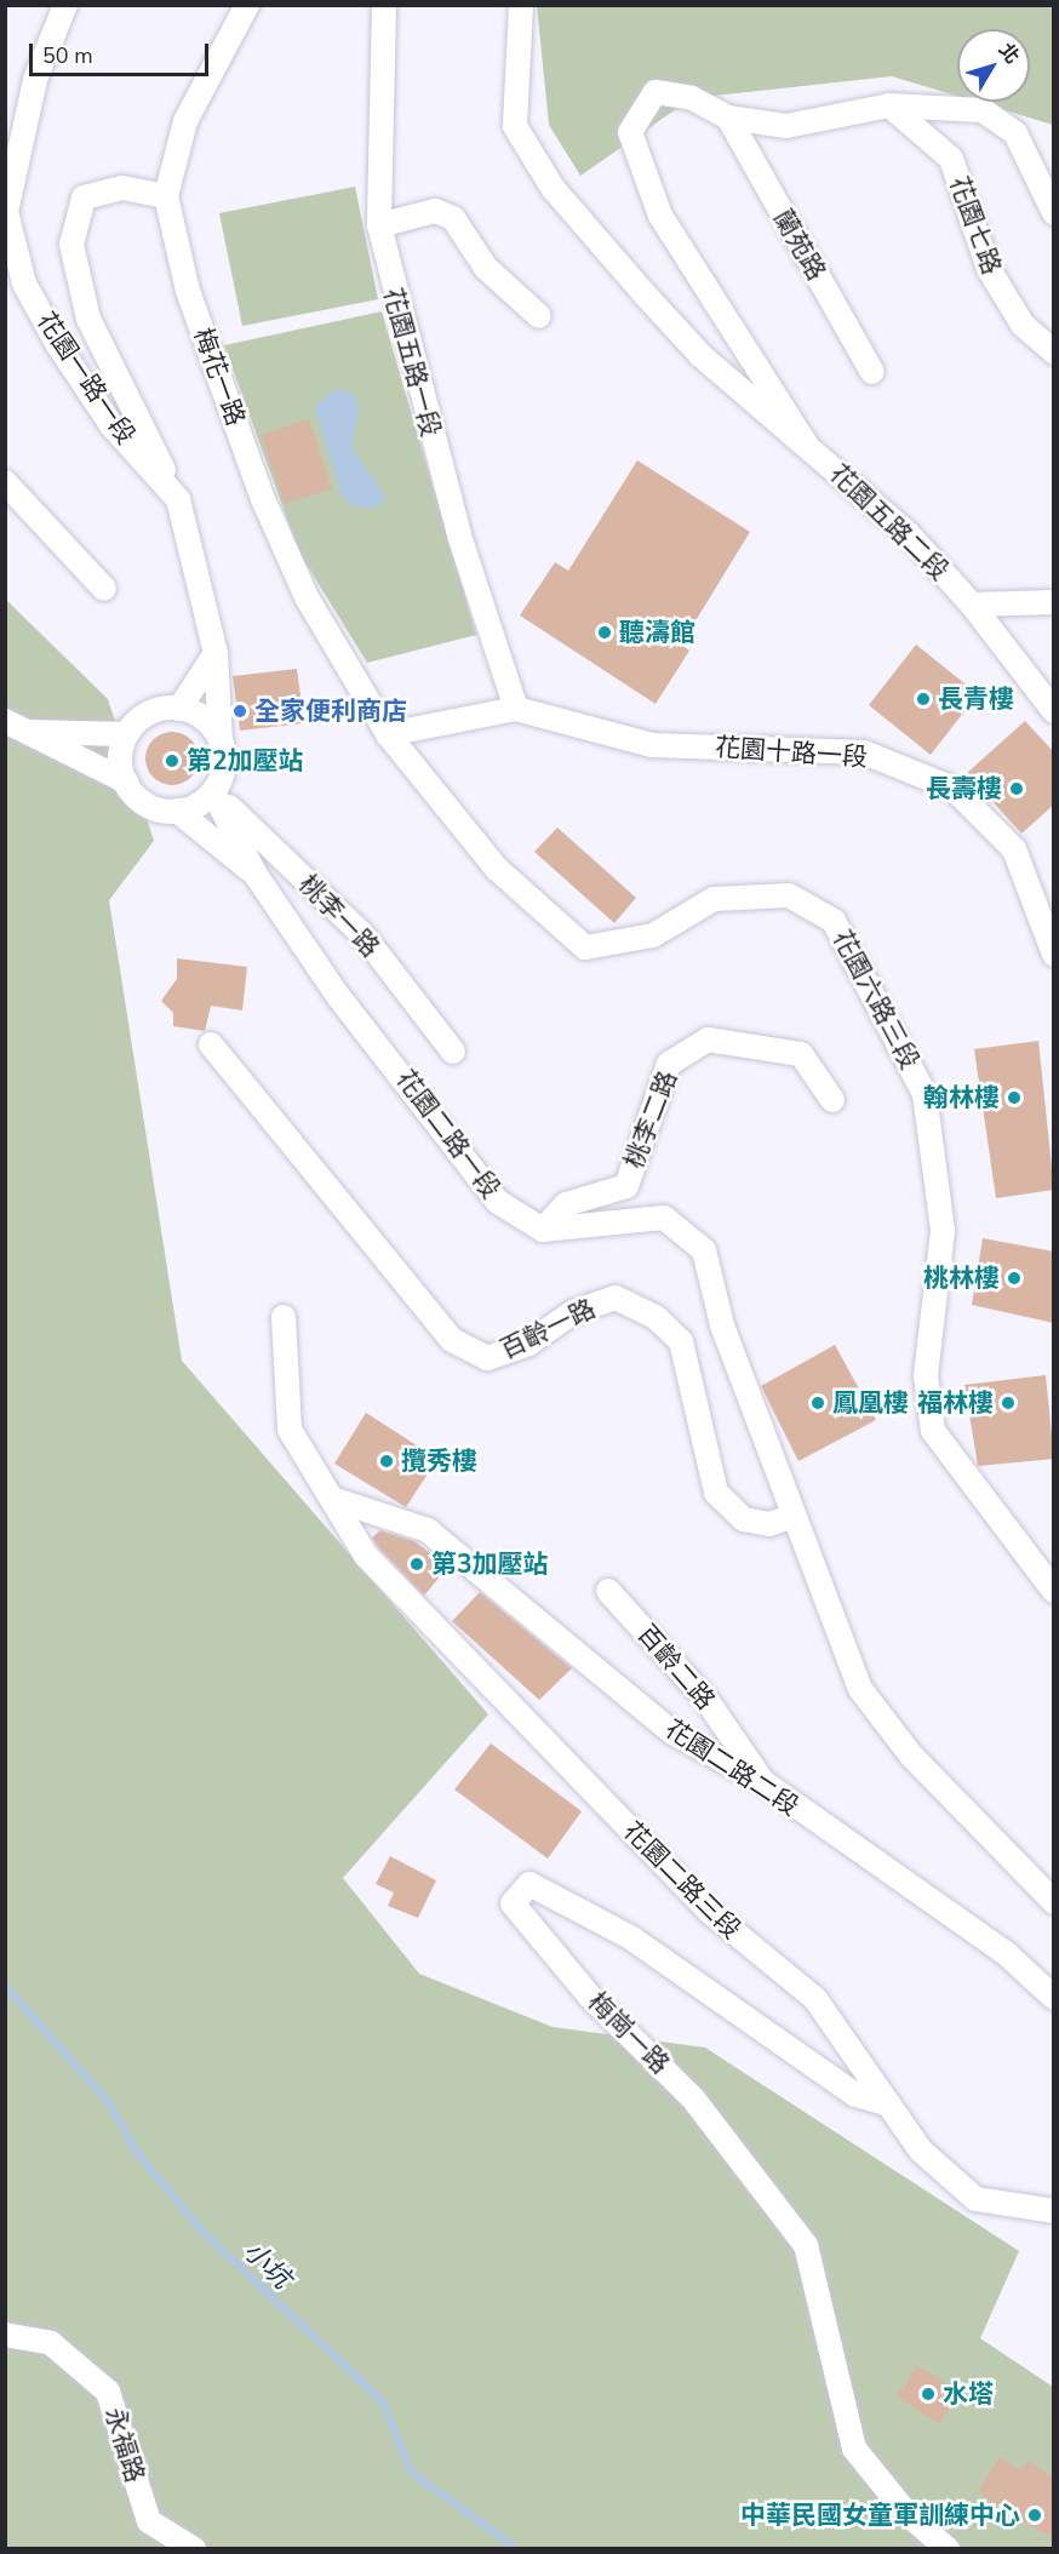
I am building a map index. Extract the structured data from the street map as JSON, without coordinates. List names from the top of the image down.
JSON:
{
  "streets": {
    "street": [
      "花園七路",
      "蘭苑路",
      "花園五路一段",
      "梅花一路",
      "花園一路一段",
      "花園五路二段",
      "花園十路一段",
      "桃李一路",
      "花園六路三段",
      "桃李二路",
      "花園二路一段",
      "百齡一路",
      "百齡二路",
      "花園二路二段",
      "花園二路三段",
      "梅崗一路",
      "永福路"
    ]
  },
  "crossings": [
    ["花園五路一段", "花園十路一段"],
    ["梅花一路", "花園六路三段"],
    ["花園一路一段", "桃李一路"],
    ["花園一路一段", "花園二路一段"],
    ["桃李一路", "花園二路一段"],
    ["桃李二路", "花園二路一段"],
    ["百齡二路", "花園二路二段"],
    ["花園二路二段", "花園二路三段"],
    ["花園二路三段", "梅崗一路"]
  ],
  "water": ["小坑"],
  "places": [
    "聽濤館",
    "長青樓",
    "全家便利商店",
    "第2加壓站",
    "長壽樓",
    "翰林樓",
    "桃林樓",
    "鳳凰樓",
    "福林樓",
    "攬秀樓",
    "第3加壓站",
    "水塔",
    "中華民國女童軍訓練中心"
  ],
  "scale_bar": "50 m",
  "north": "top right"
}
